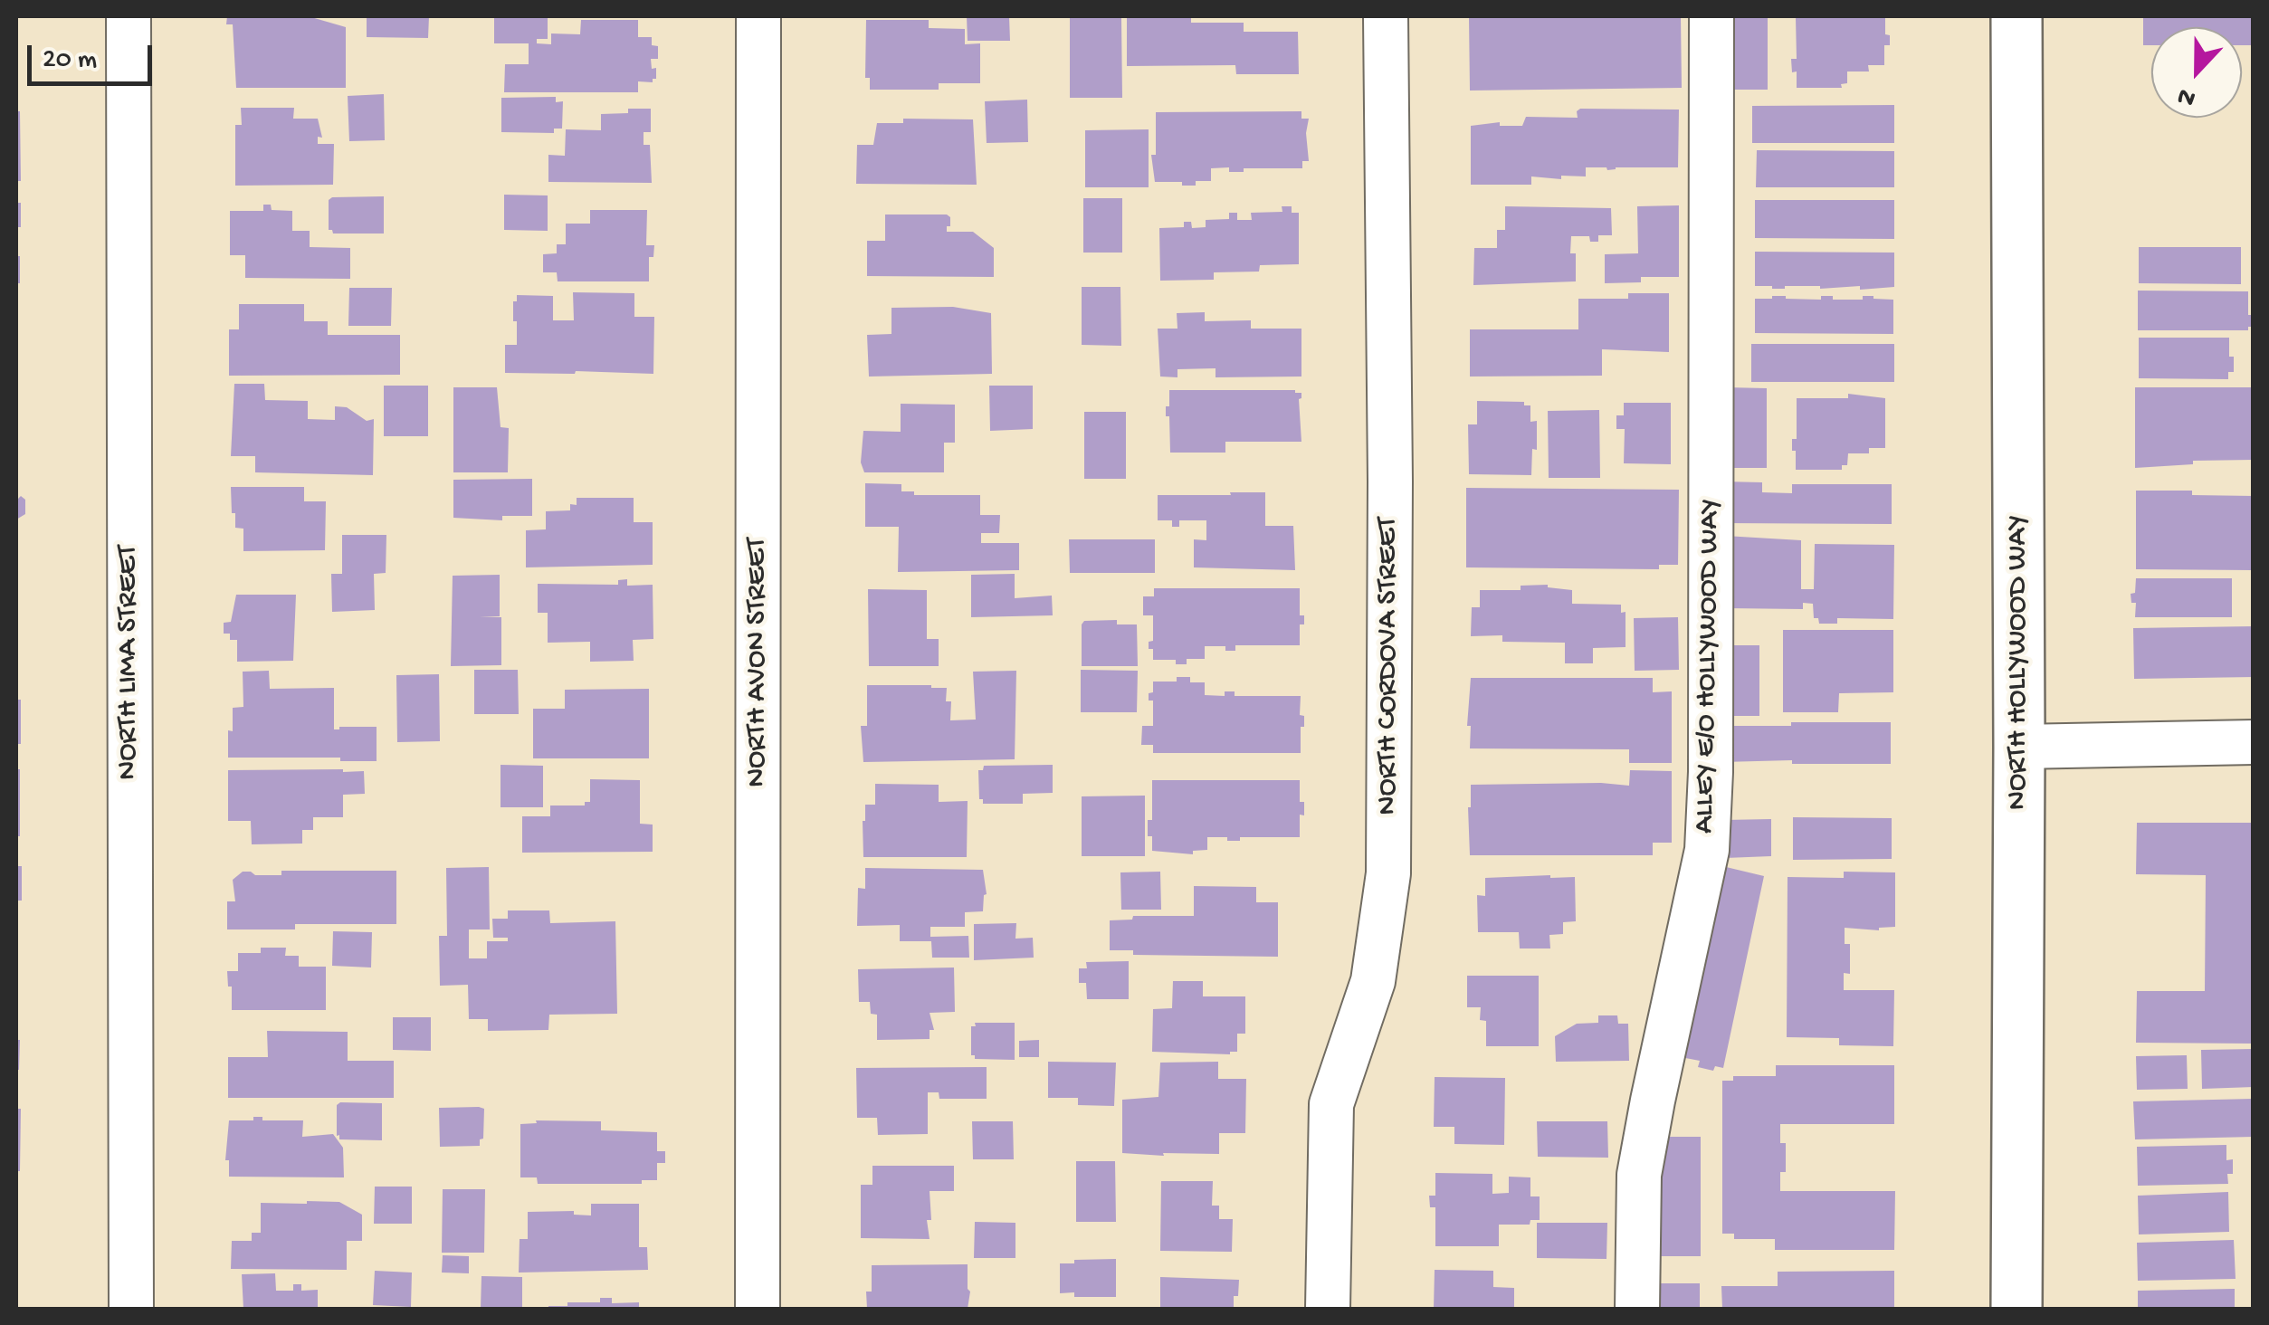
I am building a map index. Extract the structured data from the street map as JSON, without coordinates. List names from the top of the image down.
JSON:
{
  "streets": {
    "main road": ["NORTH HOLLYWOOD WAY"],
    "street": [
      "NORTH LIMA STREET",
      "NORTH AVON STREET",
      "NORTH CORDOVA STREET",
      "ALLEY E/O HOLLYWOOD WAY"
    ]
  },
  "scale_bar": "20 m",
  "north": "bottom"
}
